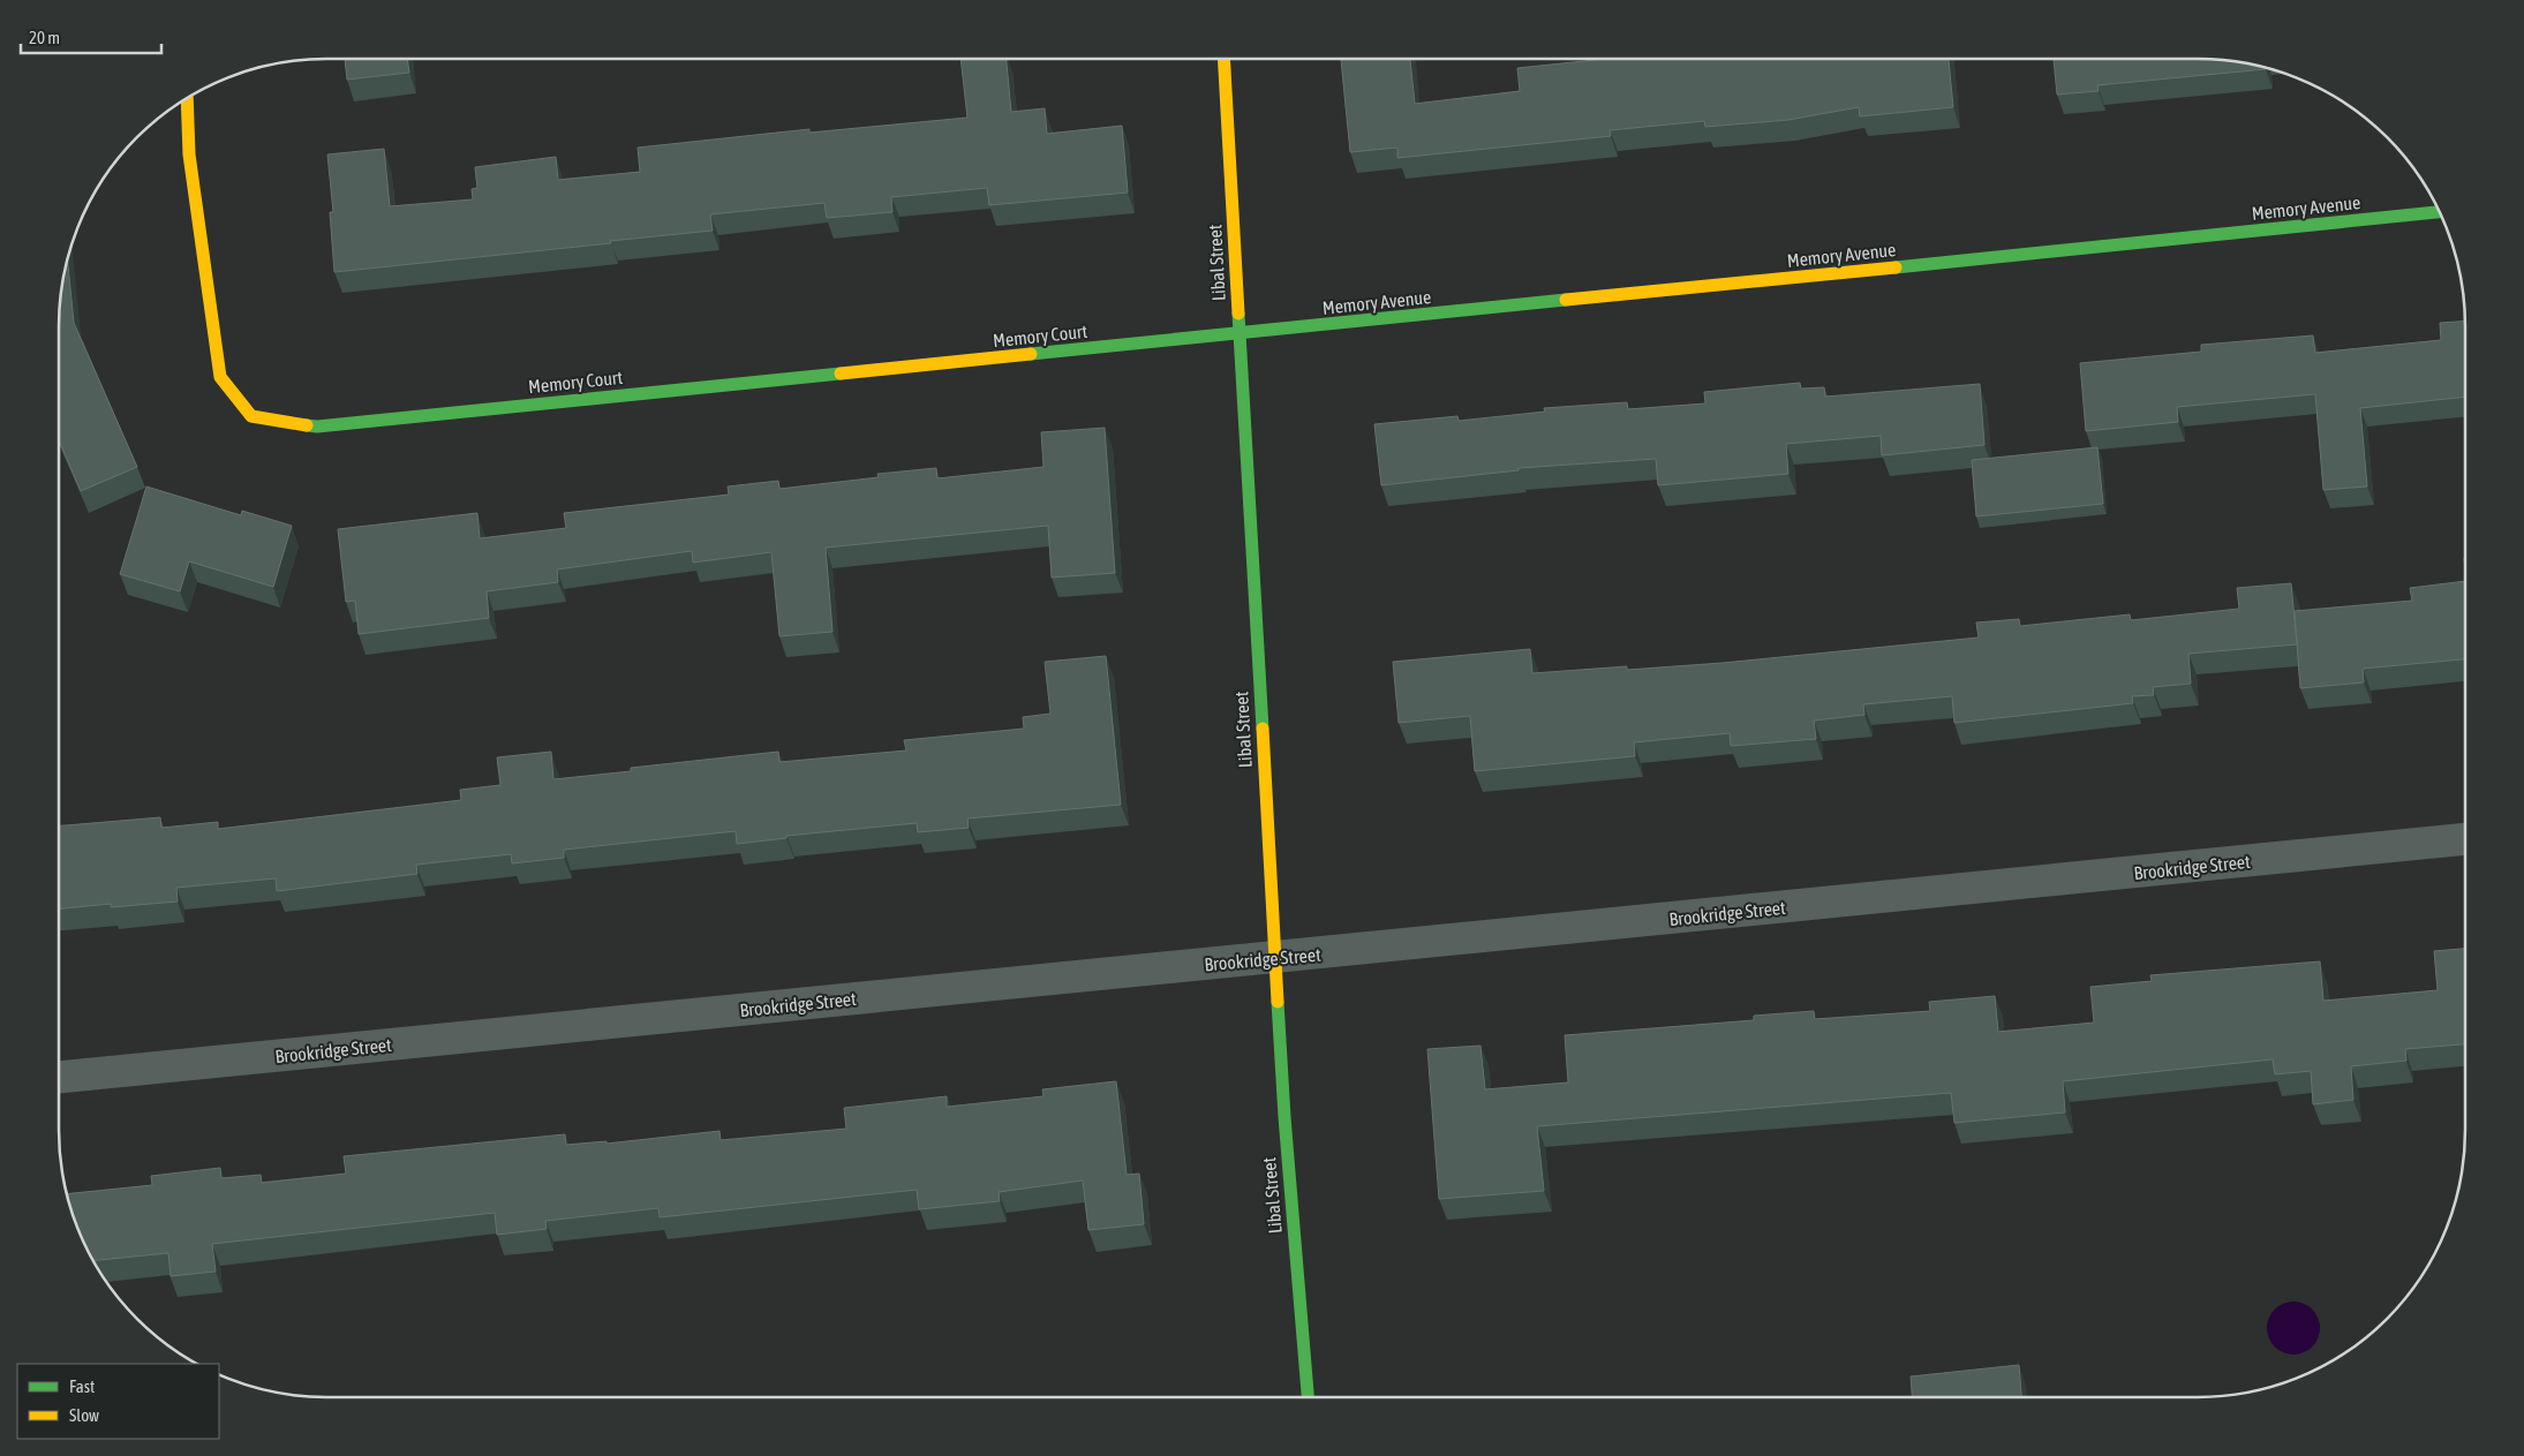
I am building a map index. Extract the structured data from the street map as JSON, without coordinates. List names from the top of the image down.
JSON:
{
  "streets": {
    "street": [
      "Memory Avenue",
      "Libal Street",
      "Memory Court",
      "Brookridge Street"
    ]
  },
  "crossings": [
    ["Memory Avenue", "Libal Street"],
    ["Memory Avenue", "Memory Court"],
    ["Libal Street", "Memory Court"],
    ["Libal Street", "Brookridge Street"]
  ],
  "legend": ["Fast", "Slow"],
  "scale_bar": "20 m"
}
